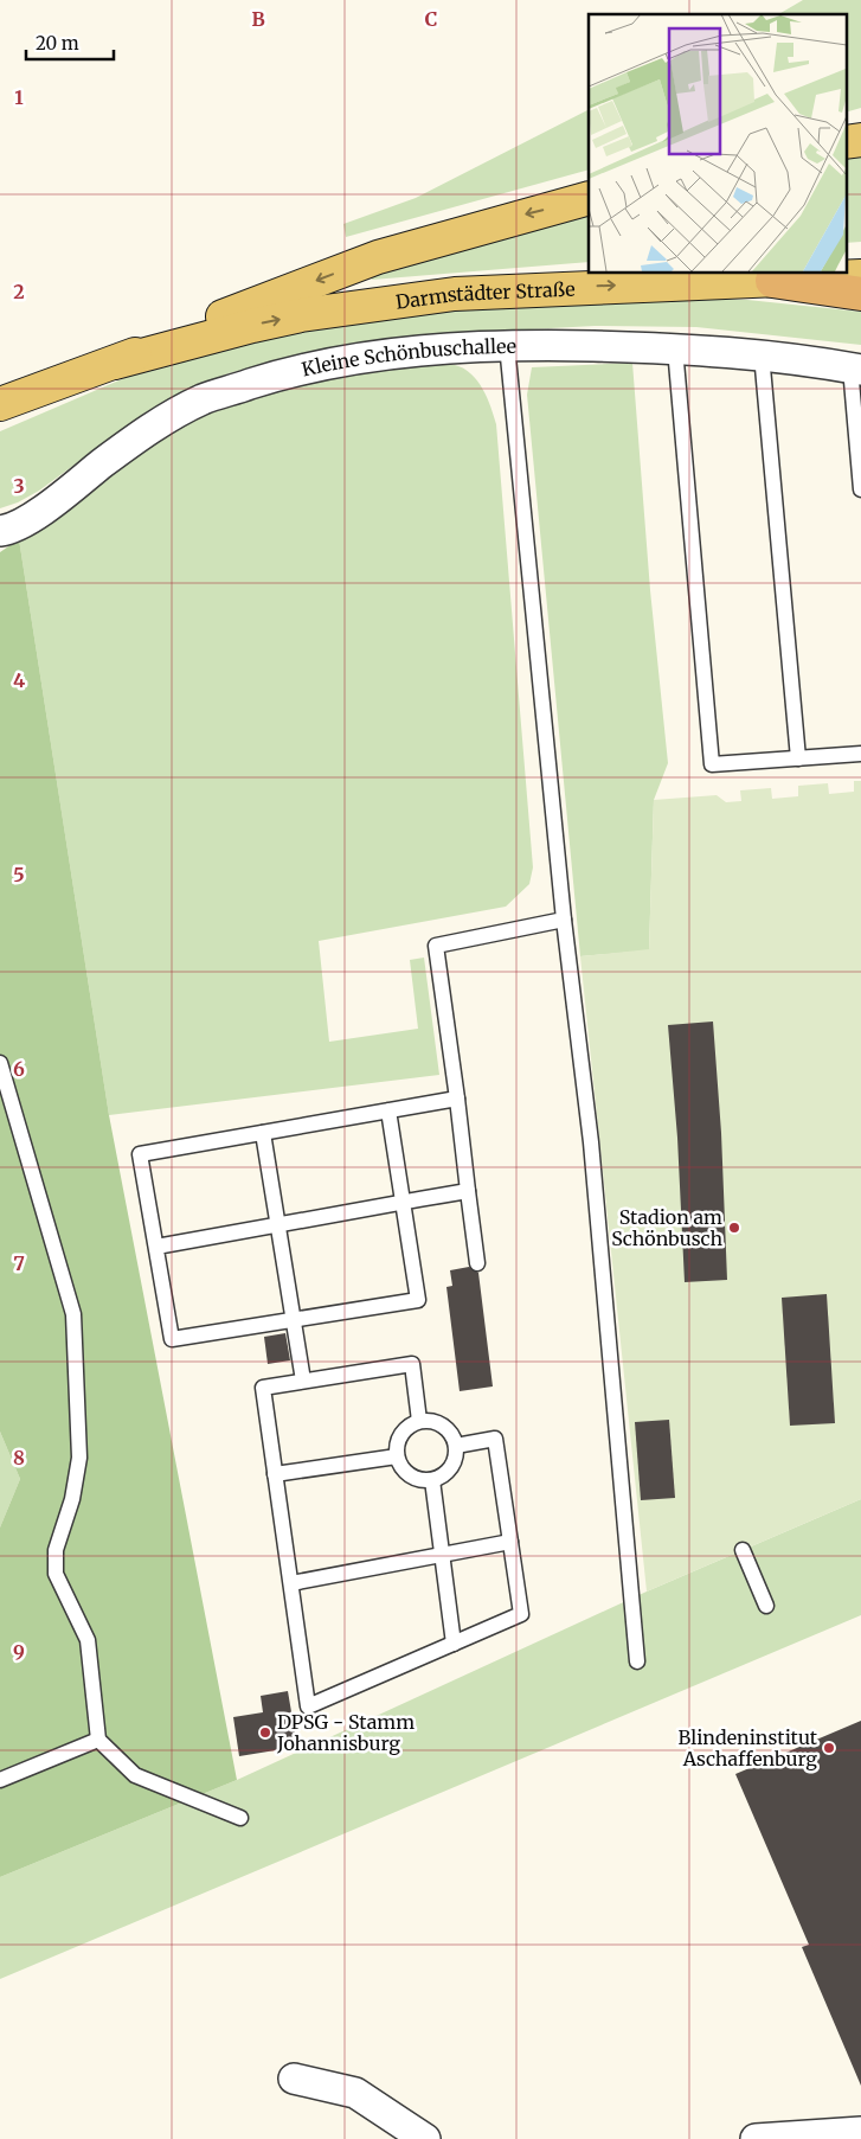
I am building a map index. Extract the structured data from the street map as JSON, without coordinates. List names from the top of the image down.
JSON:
{
  "streets": {
    "main road": ["Darmstädter Straße"],
    "street": ["Kleine Schönbuschallee"]
  },
  "places": ["Stadion am Schönbusch", "DPSG - Stamm Johannisburg", "Blindeninstitut Aschaffenburg"],
  "scale_bar": "20 m",
  "grid": {
    "columns": ["B", "C"],
    "rows": [
      "1",
      "2",
      "3",
      "4",
      "5",
      "6",
      "7",
      "8",
      "9"
    ]
  }
}
